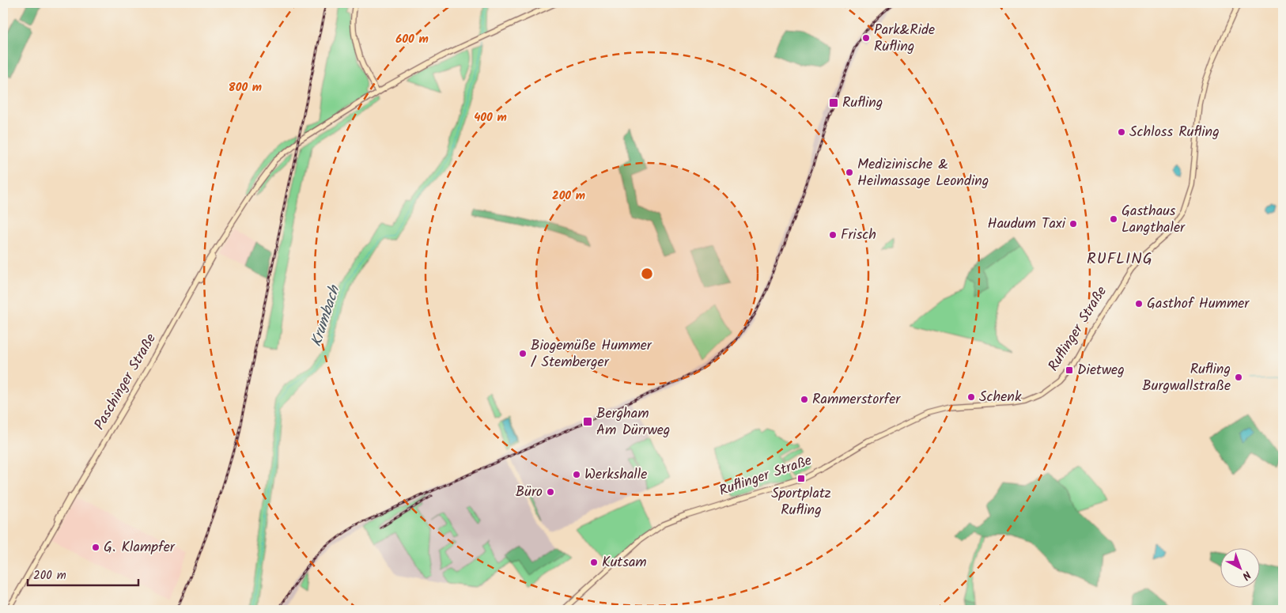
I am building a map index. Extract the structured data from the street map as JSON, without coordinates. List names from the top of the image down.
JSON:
{
  "streets": {
    "street": ["Ruflinger Straße", "Paschinger Straße"]
  },
  "districts": ["RUFLING"],
  "water": ["Krumbach"],
  "places": {
    "other": [
      "Park&Ride Rufling",
      "Schloss Rufling",
      "Medizinische & Heilmassage Leonding",
      "Gasthaus Langthaler",
      "Haudum Taxi",
      "Frisch",
      "Gasthof Hummer",
      "Biogemüße Hummer / Stemberger",
      "Rufling Burgwallstraße",
      "Schenk",
      "Rammerstorfer",
      "Werkshalle",
      "Büro",
      "G. Klampfer",
      "Kutsam"
    ],
    "transit": [
      "Rufling",
      "Dietweg",
      "Bergham Am Dürrweg",
      "Sportplatz Rufling"
    ]
  },
  "scale_bar": "200 m",
  "north": "bottom right",
  "rings": [
    "600 m",
    "800 m",
    "400 m",
    "200 m"
  ]
}
